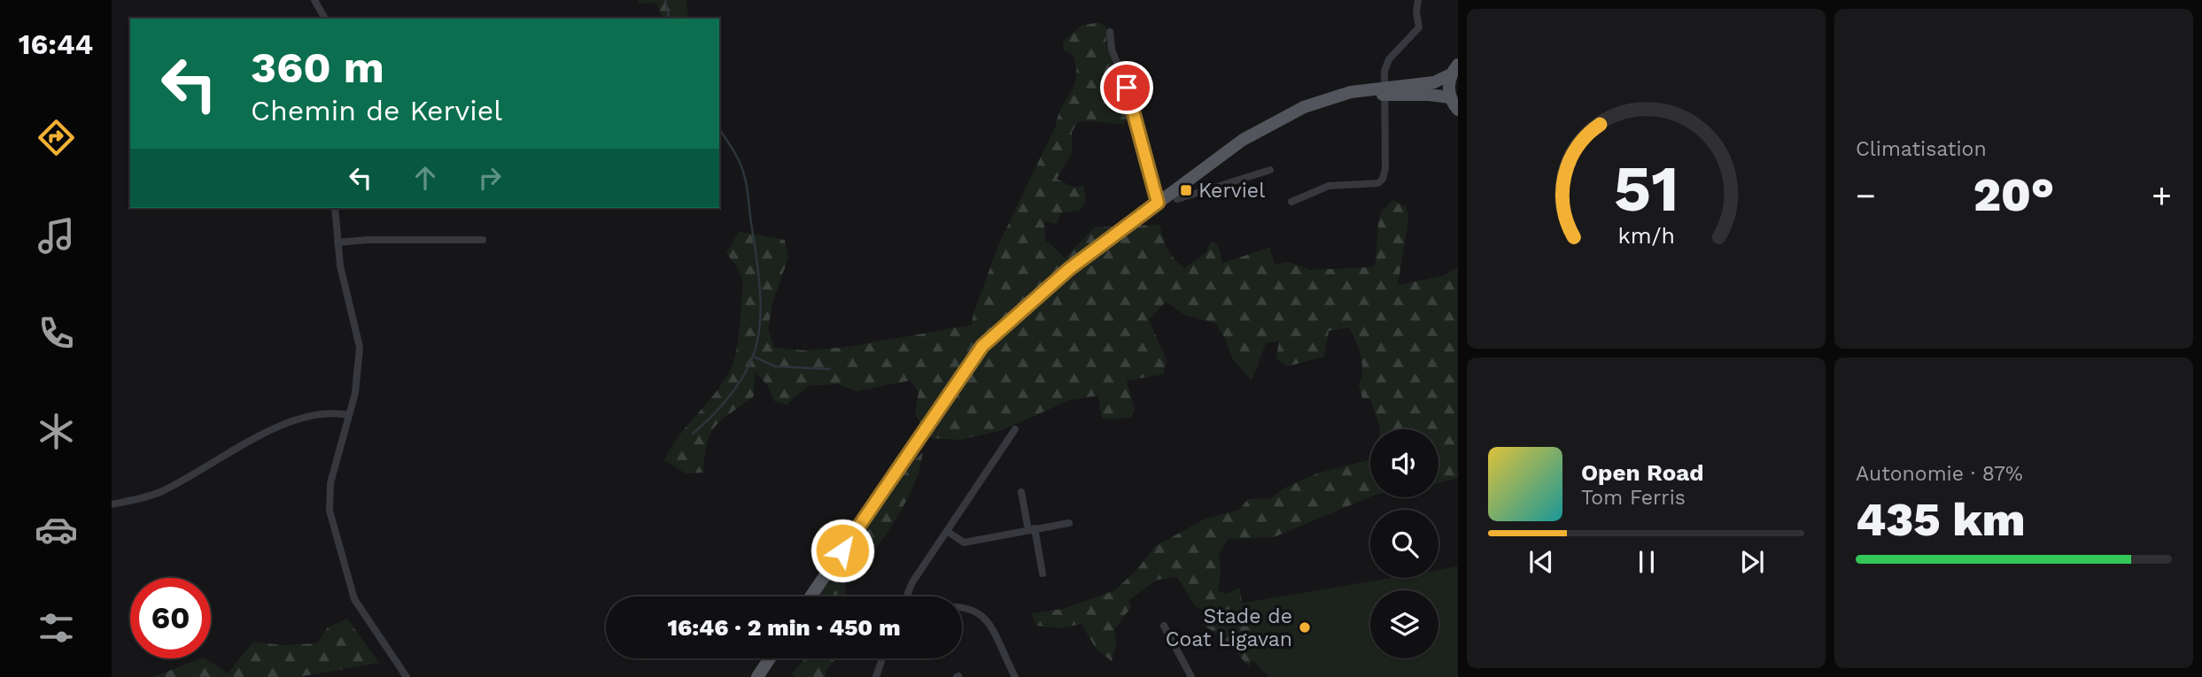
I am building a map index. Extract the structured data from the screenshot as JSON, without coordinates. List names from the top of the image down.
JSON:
{
  "places": {
    "transit": ["Kerviel"],
    "other": ["Stade de Coat Ligavan"]
  },
  "page": {
    "tabs": "16:44",
    "tile": [
      "Climatisation",
      ["Autonomie · 87%", "435 km"]
    ],
    "turn": ["360 m", "Chemin de Kerviel"],
    "heat": ["−", "20°", "+"],
    "song": ["Open Road", "Tom Ferris"],
    "limit": "60",
    "trip": "16:46 · 2 min · 450 m",
    "gauge": ["51", "km/h"]
  }
}
